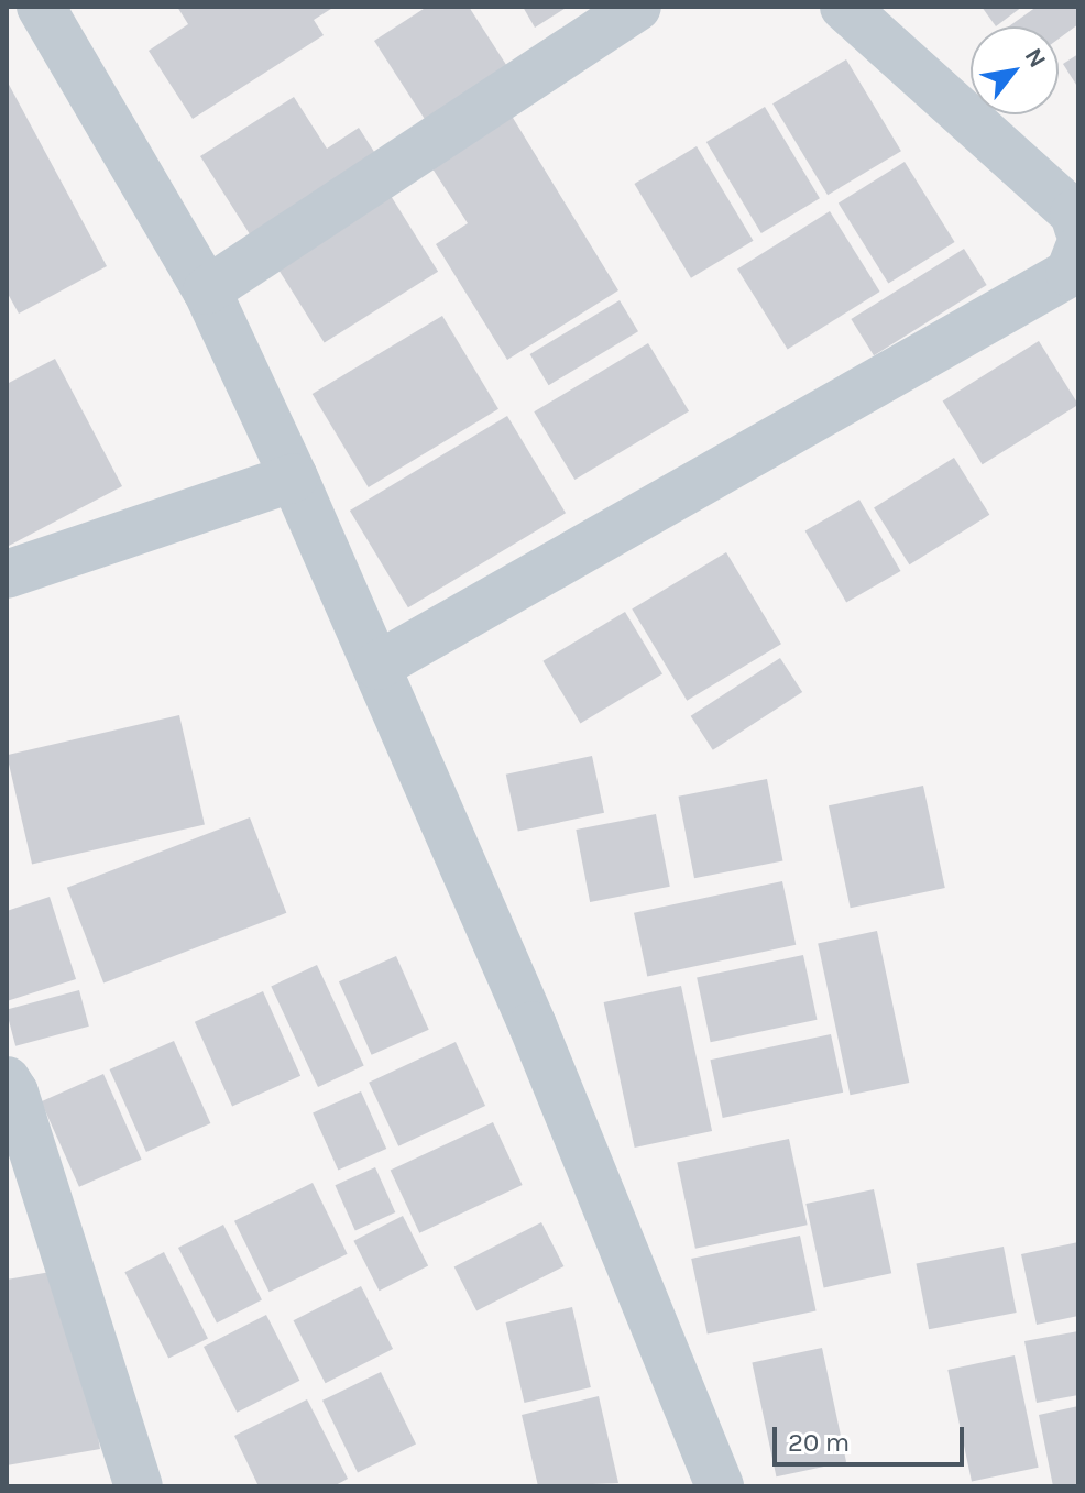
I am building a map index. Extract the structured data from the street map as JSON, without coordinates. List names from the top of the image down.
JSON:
{
  "scale_bar": "20 m",
  "north": "top right"
}
